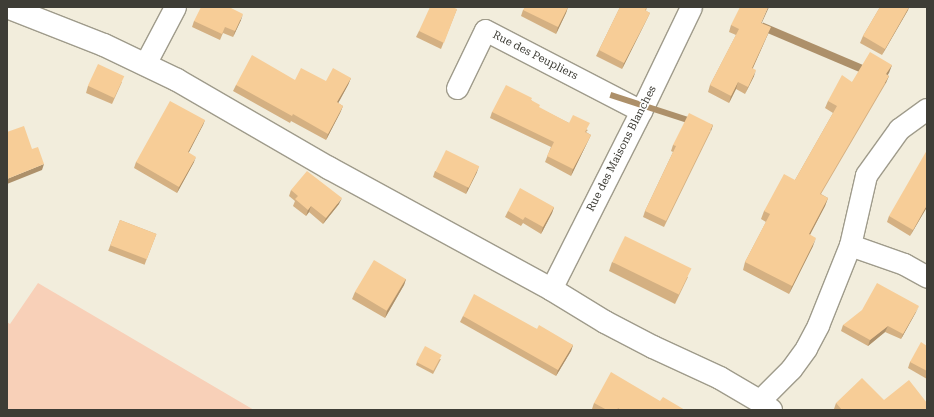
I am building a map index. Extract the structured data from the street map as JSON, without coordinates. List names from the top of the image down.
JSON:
{
  "streets": {
    "street": ["Rue des Peupliers", "Rue des Maisons Blanches"]
  },
  "crossings": [
    ["Rue des Peupliers", "Rue des Maisons Blanches"]
  ]
}
